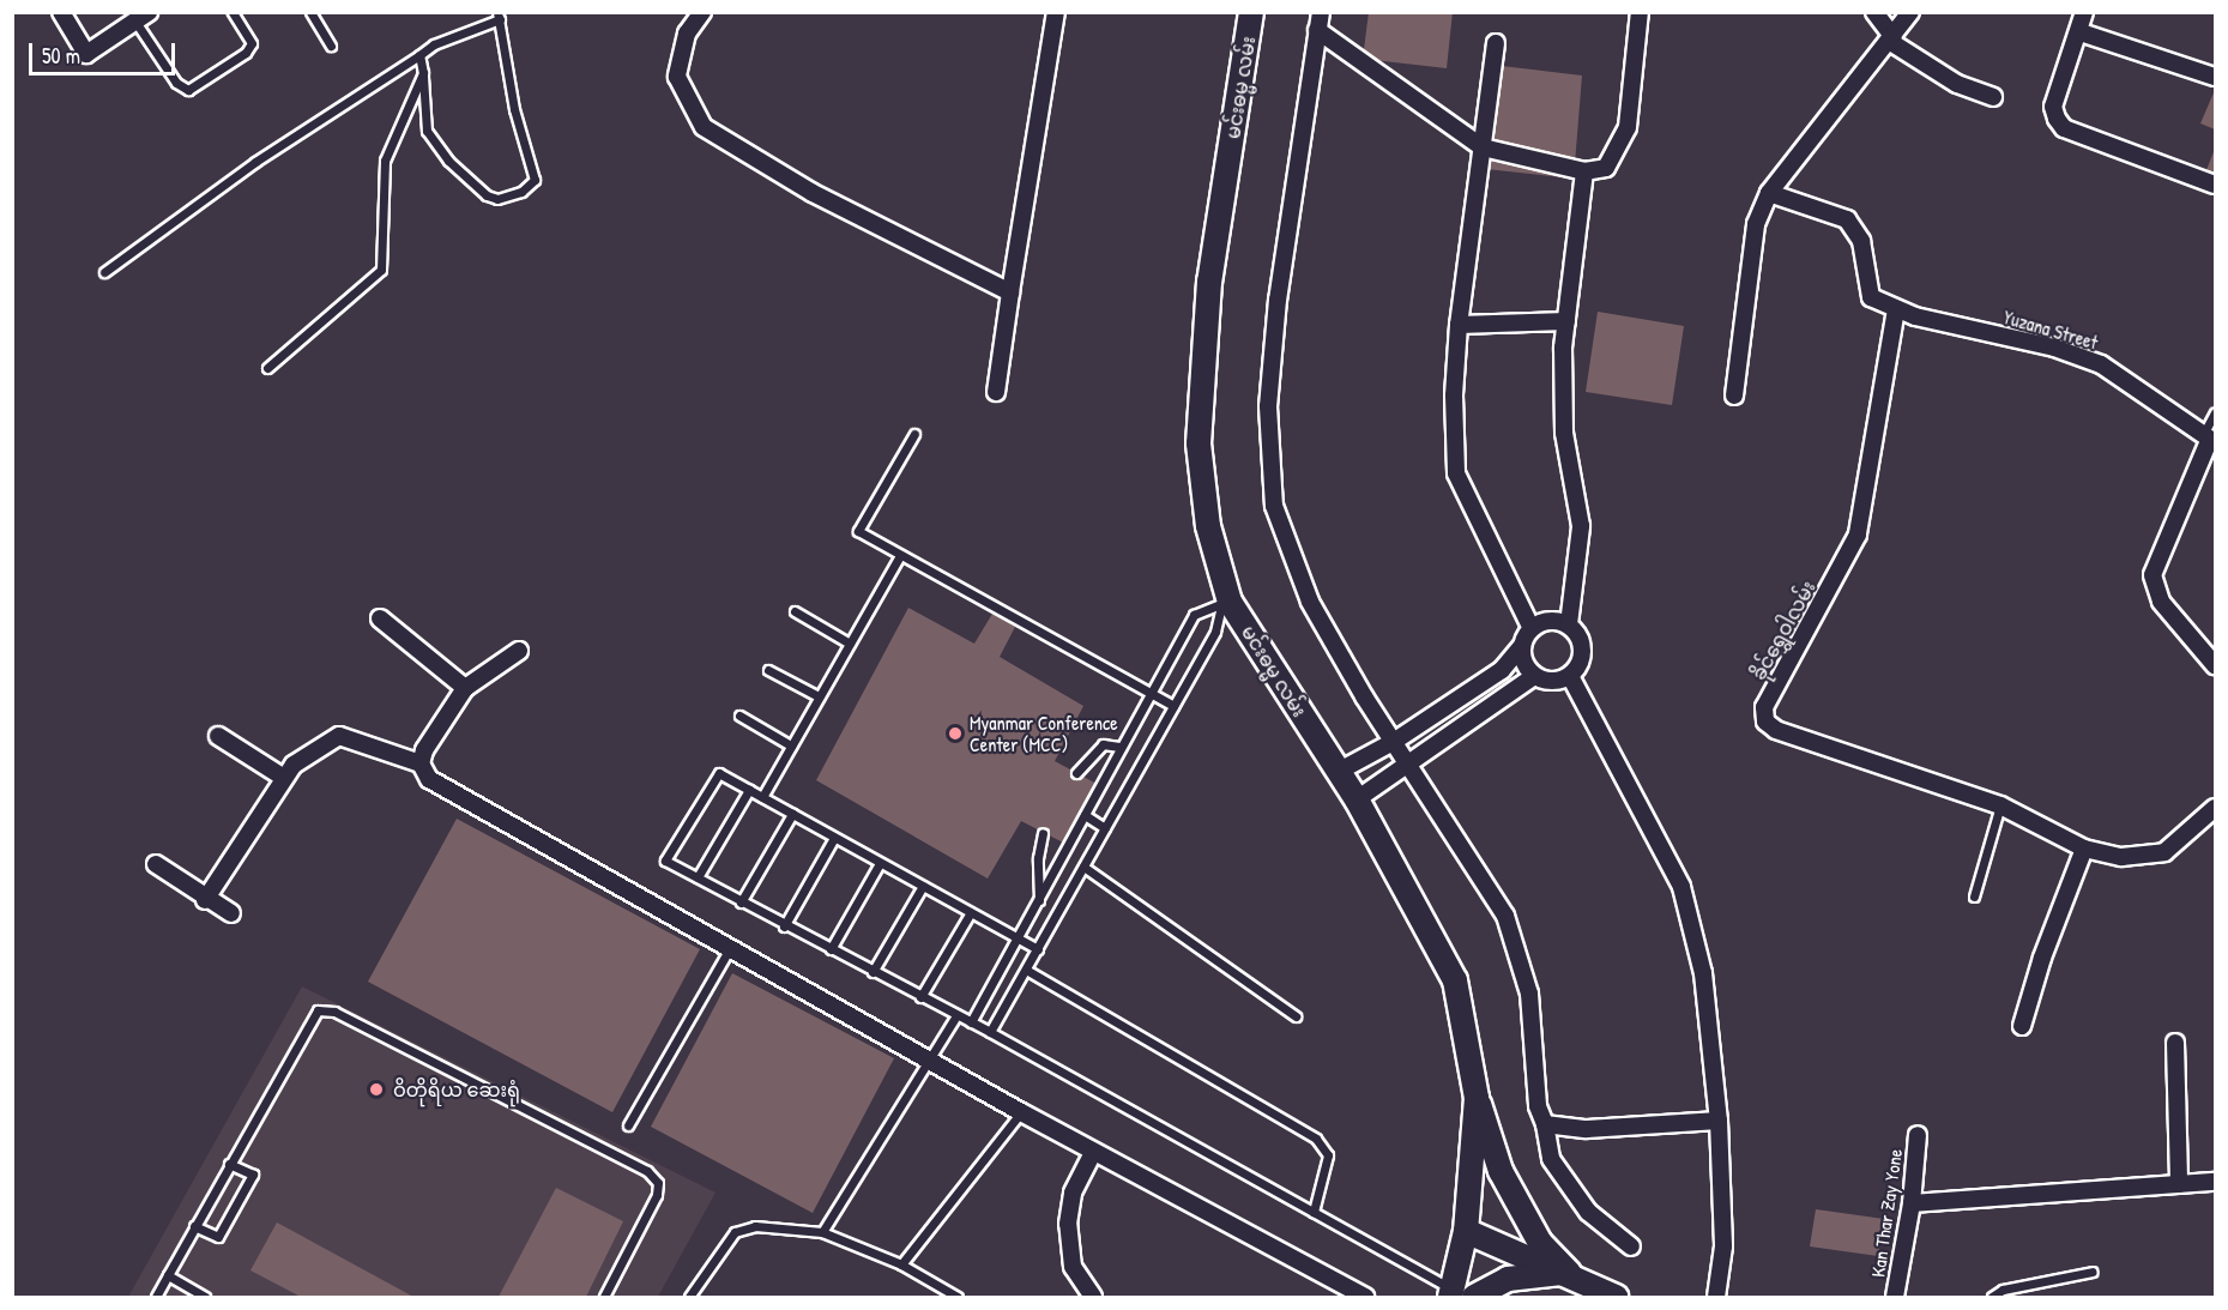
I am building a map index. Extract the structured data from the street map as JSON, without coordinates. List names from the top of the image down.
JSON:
{
  "streets": {
    "main road": ["မင်းဓမ္မ လမ်း"],
    "street": ["Yuzana Street", "ခိုင်ရွှေဝါလမ်း", "Kan Thar Zay Yone"]
  },
  "crossings": [
    ["Yuzana Street", "ခိုင်ရွှေဝါလမ်း"]
  ],
  "places": ["Myanmar Conference Center (MCC)", "ဝိတိုရိယ ဆေးရုံ"],
  "scale_bar": "50 m"
}
